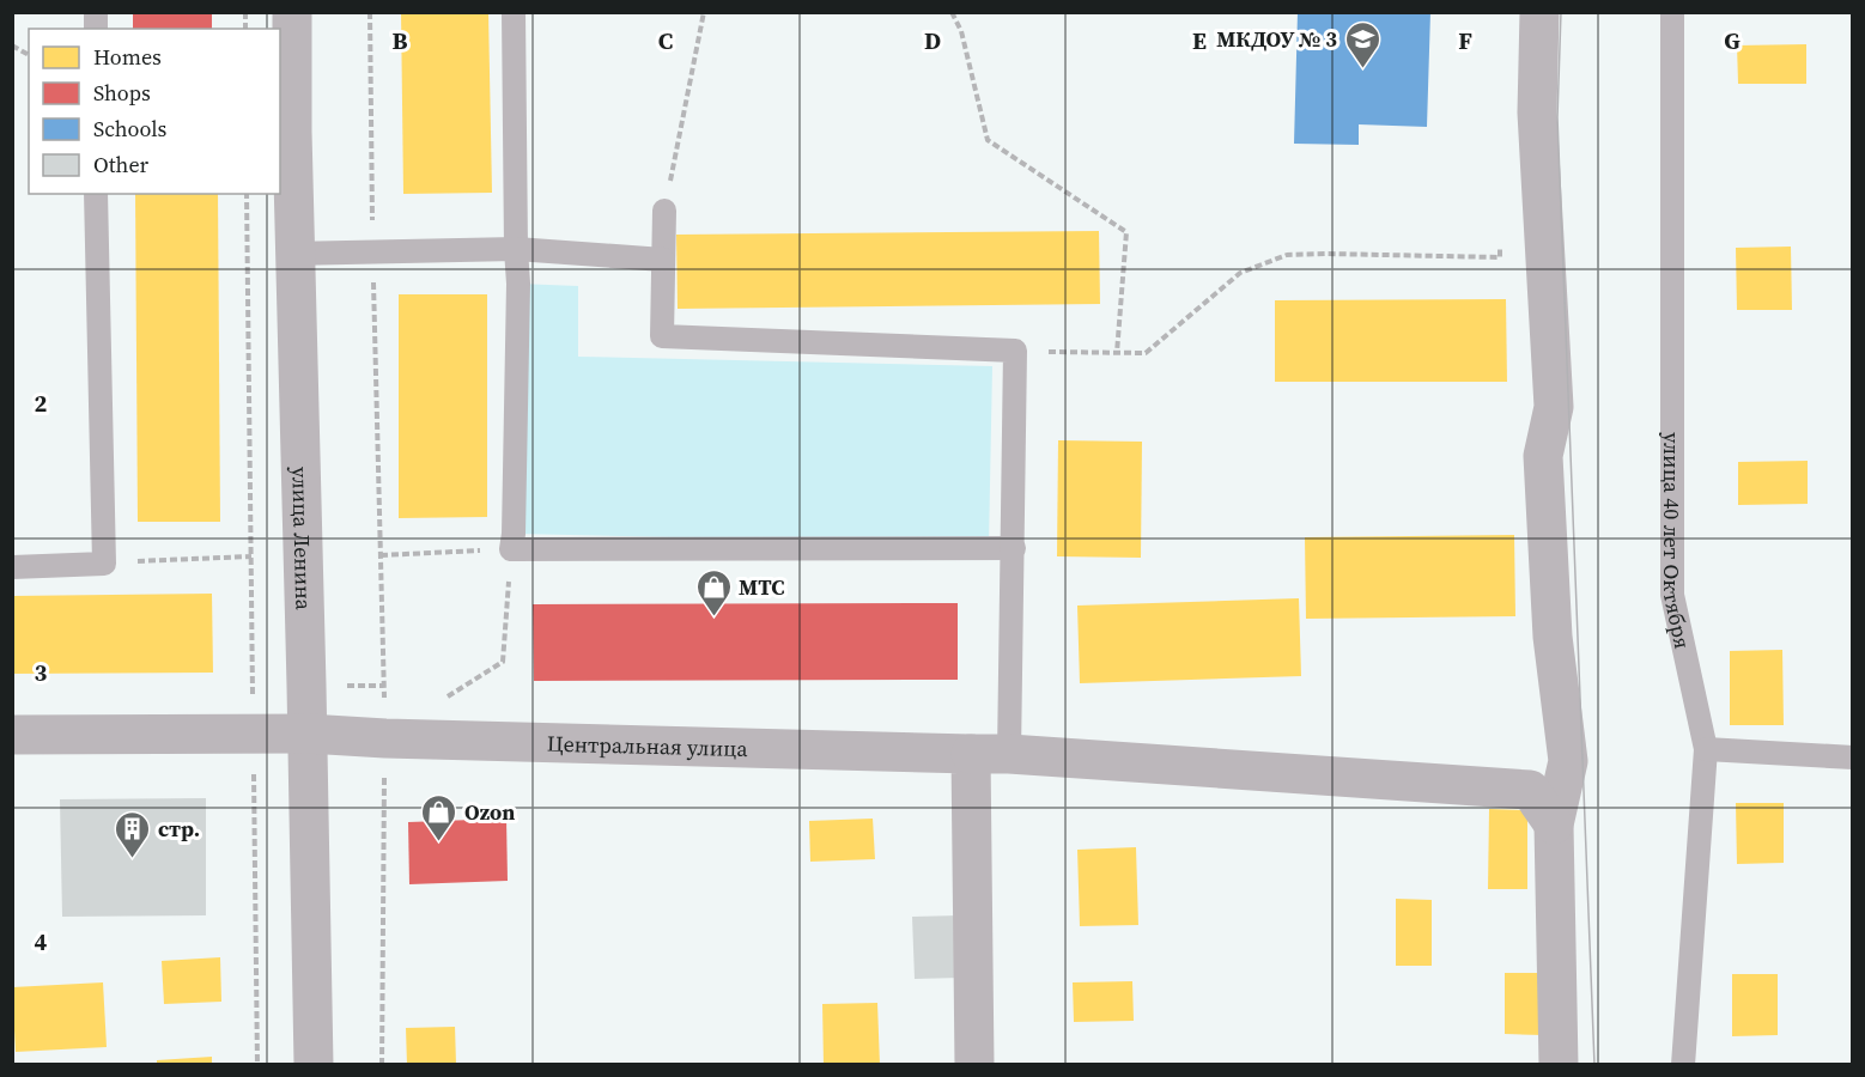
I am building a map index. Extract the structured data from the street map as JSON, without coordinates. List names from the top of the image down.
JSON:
{
  "streets": {
    "street": ["улица Ленина", "Центральная улица"],
    "lane": ["улица 40 лет Октября"]
  },
  "crossings": [
    ["улица Ленина", "Центральная улица"]
  ],
  "places": {
    "school or university": ["МКДОУ № 3"],
    "shop": ["МТС", "Ozon"],
    "building": ["стр."]
  },
  "legend": [
    "Homes",
    "Shops",
    "Schools",
    "Other"
  ],
  "grid": {
    "columns": [
      "B",
      "C",
      "D",
      "E",
      "F",
      "G"
    ],
    "rows": ["2", "3", "4"]
  }
}
